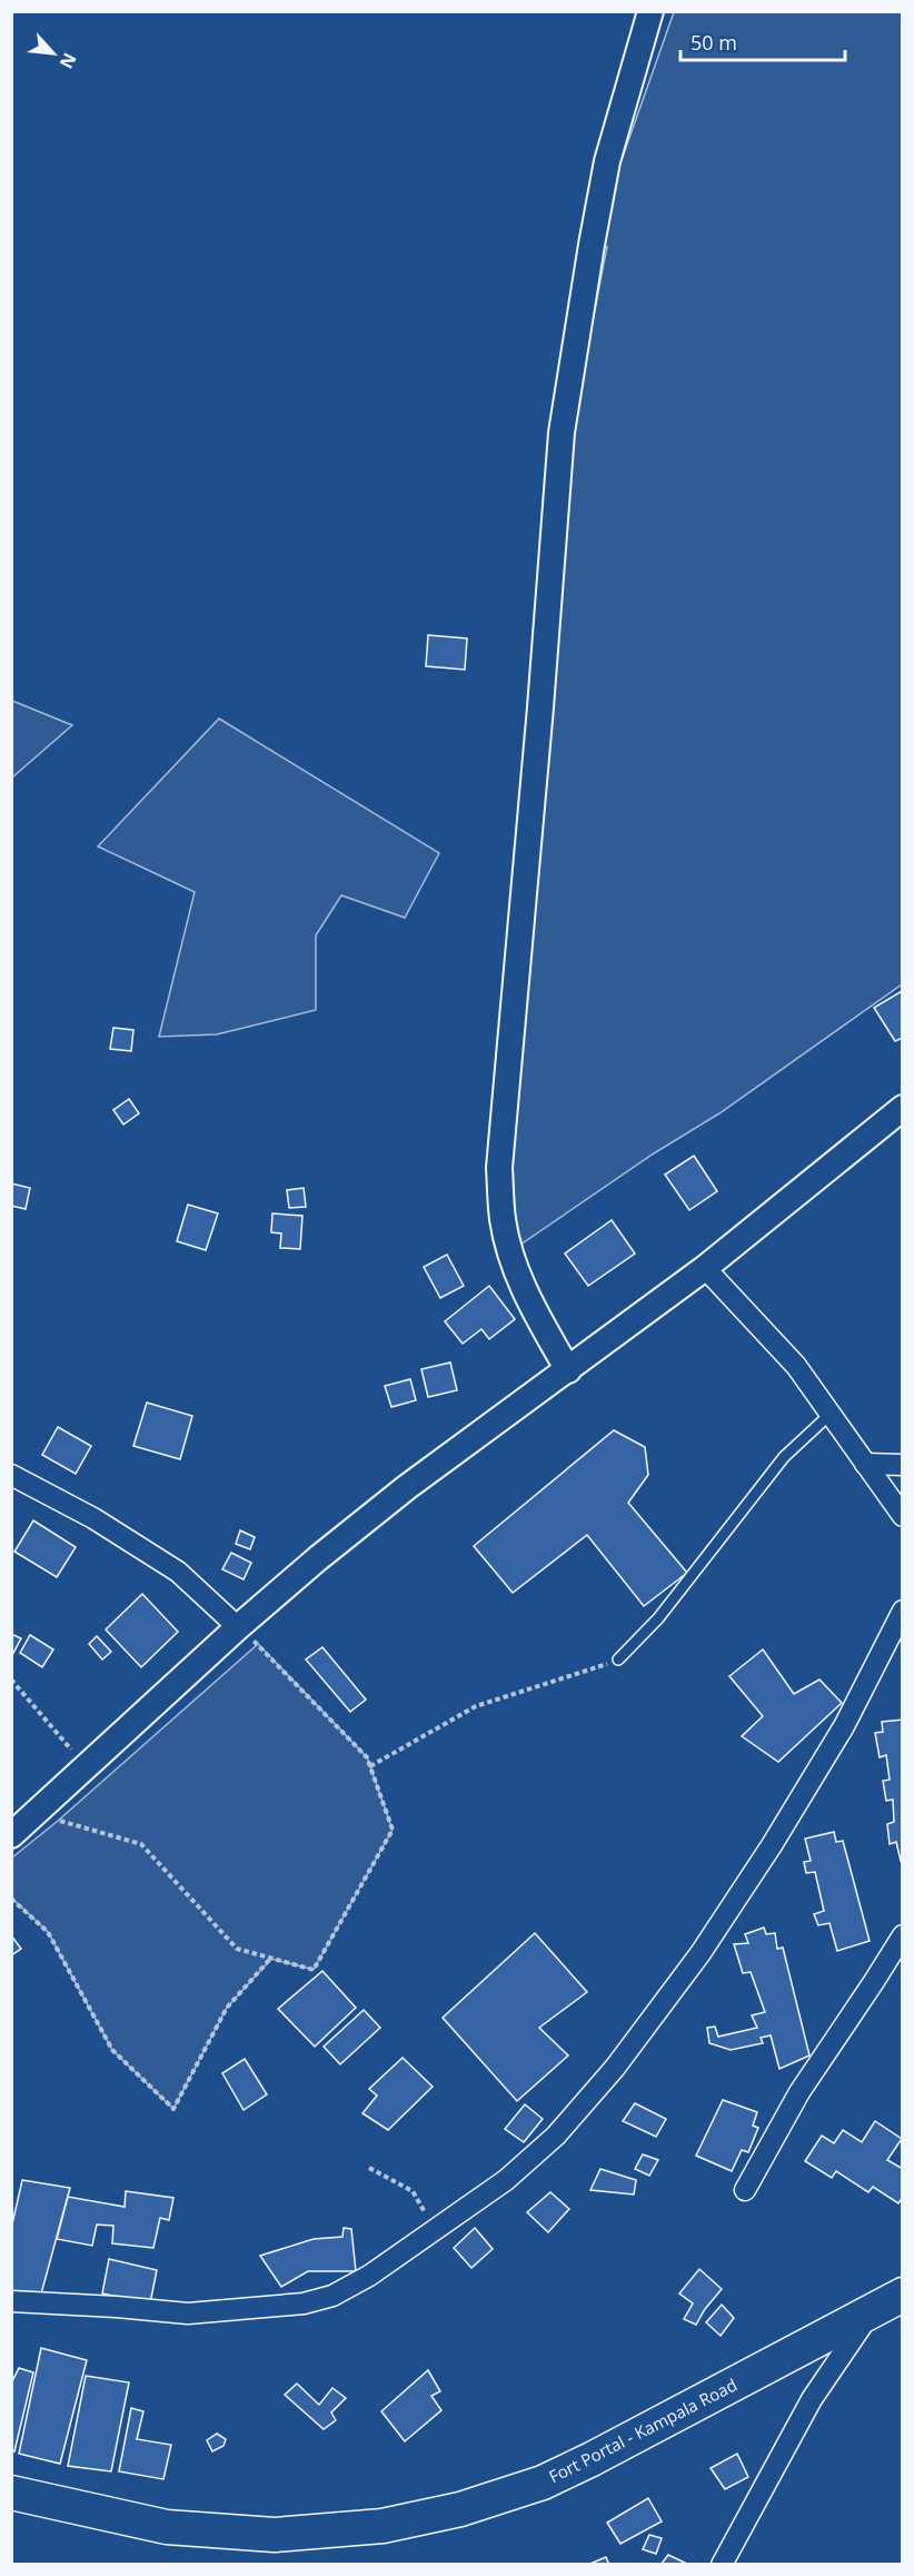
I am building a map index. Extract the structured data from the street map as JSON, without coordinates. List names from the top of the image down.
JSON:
{
  "streets": {
    "highway": ["Fort Portal - Kampala Road"]
  },
  "scale_bar": "50 m",
  "north": "bottom right"
}
